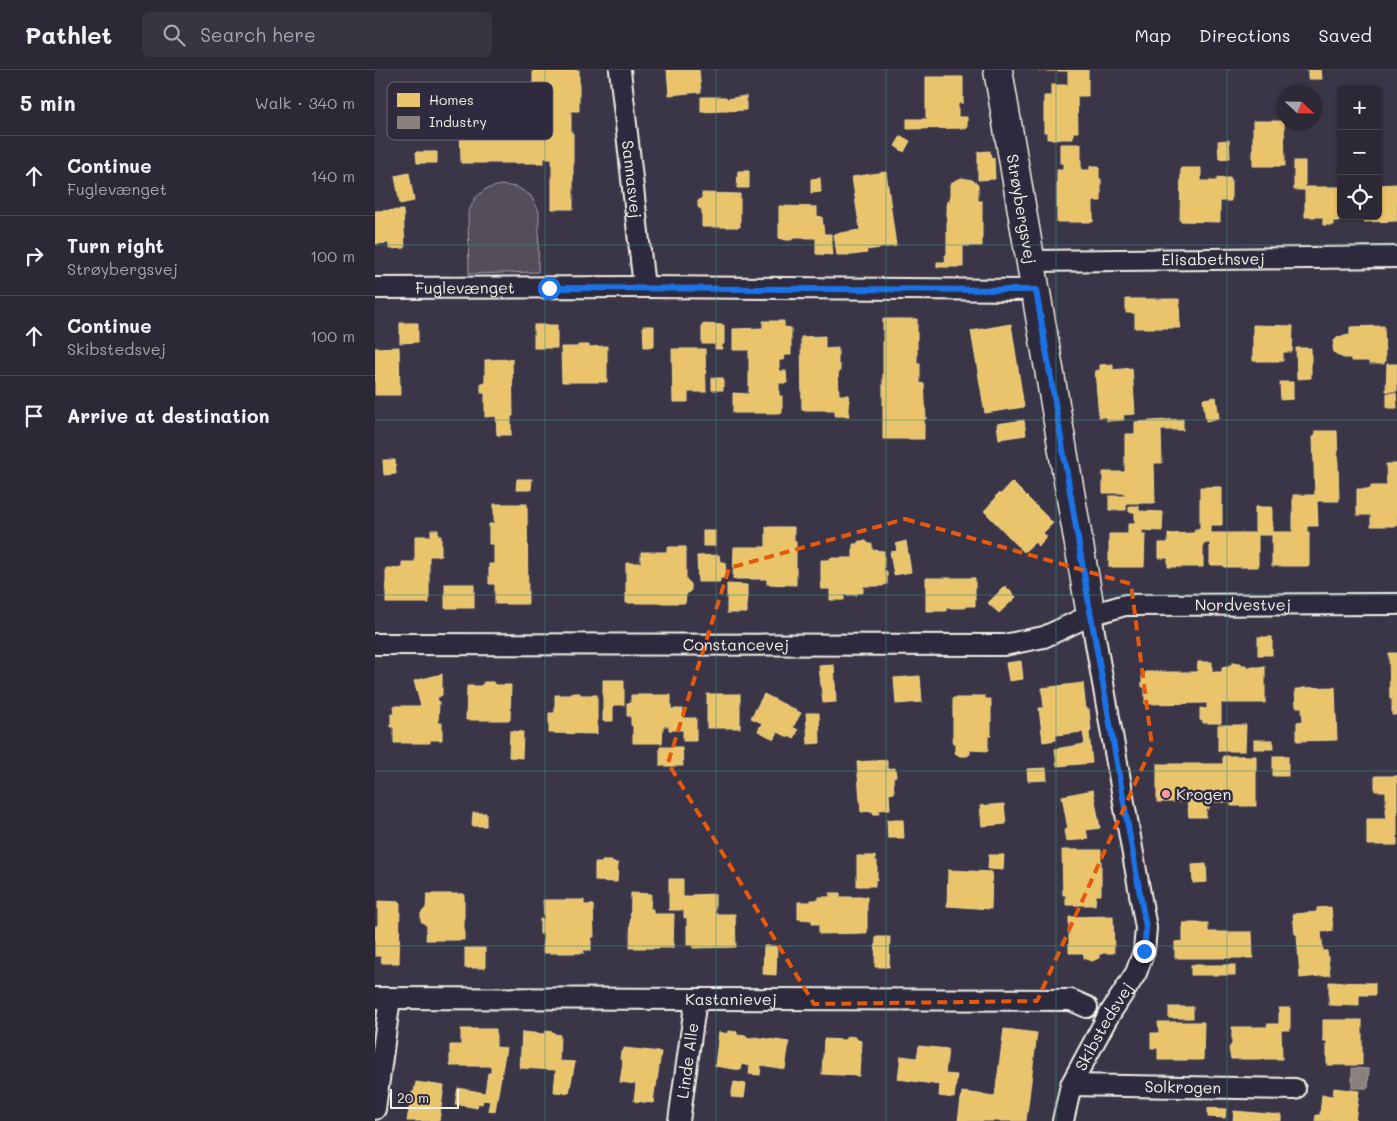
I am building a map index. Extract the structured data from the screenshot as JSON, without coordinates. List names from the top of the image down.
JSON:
{
  "streets": {
    "street": [
      "Sannasvej",
      "Strøybergsvej",
      "Elisabethsvej",
      "Fuglevænget",
      "Nordvestvej",
      "Constancevej",
      "Kastanievej",
      "Skibstedsvej",
      "Linde Alle",
      "Solkrogen"
    ]
  },
  "crossings": [
    ["Sannasvej", "Fuglevænget"],
    ["Strøybergsvej", "Elisabethsvej"],
    ["Strøybergsvej", "Fuglevænget"],
    ["Strøybergsvej", "Nordvestvej"],
    ["Strøybergsvej", "Constancevej"],
    ["Strøybergsvej", "Skibstedsvej"],
    ["Nordvestvej", "Constancevej"],
    ["Nordvestvej", "Skibstedsvej"],
    ["Constancevej", "Skibstedsvej"],
    ["Kastanievej", "Linde Alle"],
    ["Skibstedsvej", "Solkrogen"]
  ],
  "places": ["Krogen"],
  "legend": ["Homes", "Industry"],
  "scale_bar": "20 m",
  "north": "right",
  "page": {
    "header": "Pathlet",
    "search": "Search here",
    "nav": ["Map", "Directions", "Saved"],
    "heading": ["5 min", "Walk · 340 m"],
    "map_buttons": ["+", "−"],
    "list": [
      ["Continue", "Fuglevænget", "140 m"],
      ["Turn right", "Strøybergsvej", "100 m"],
      ["Continue", "Skibstedsvej", "100 m"],
      "Arrive at destination"
    ],
    "scale": "20 m"
  }
}
